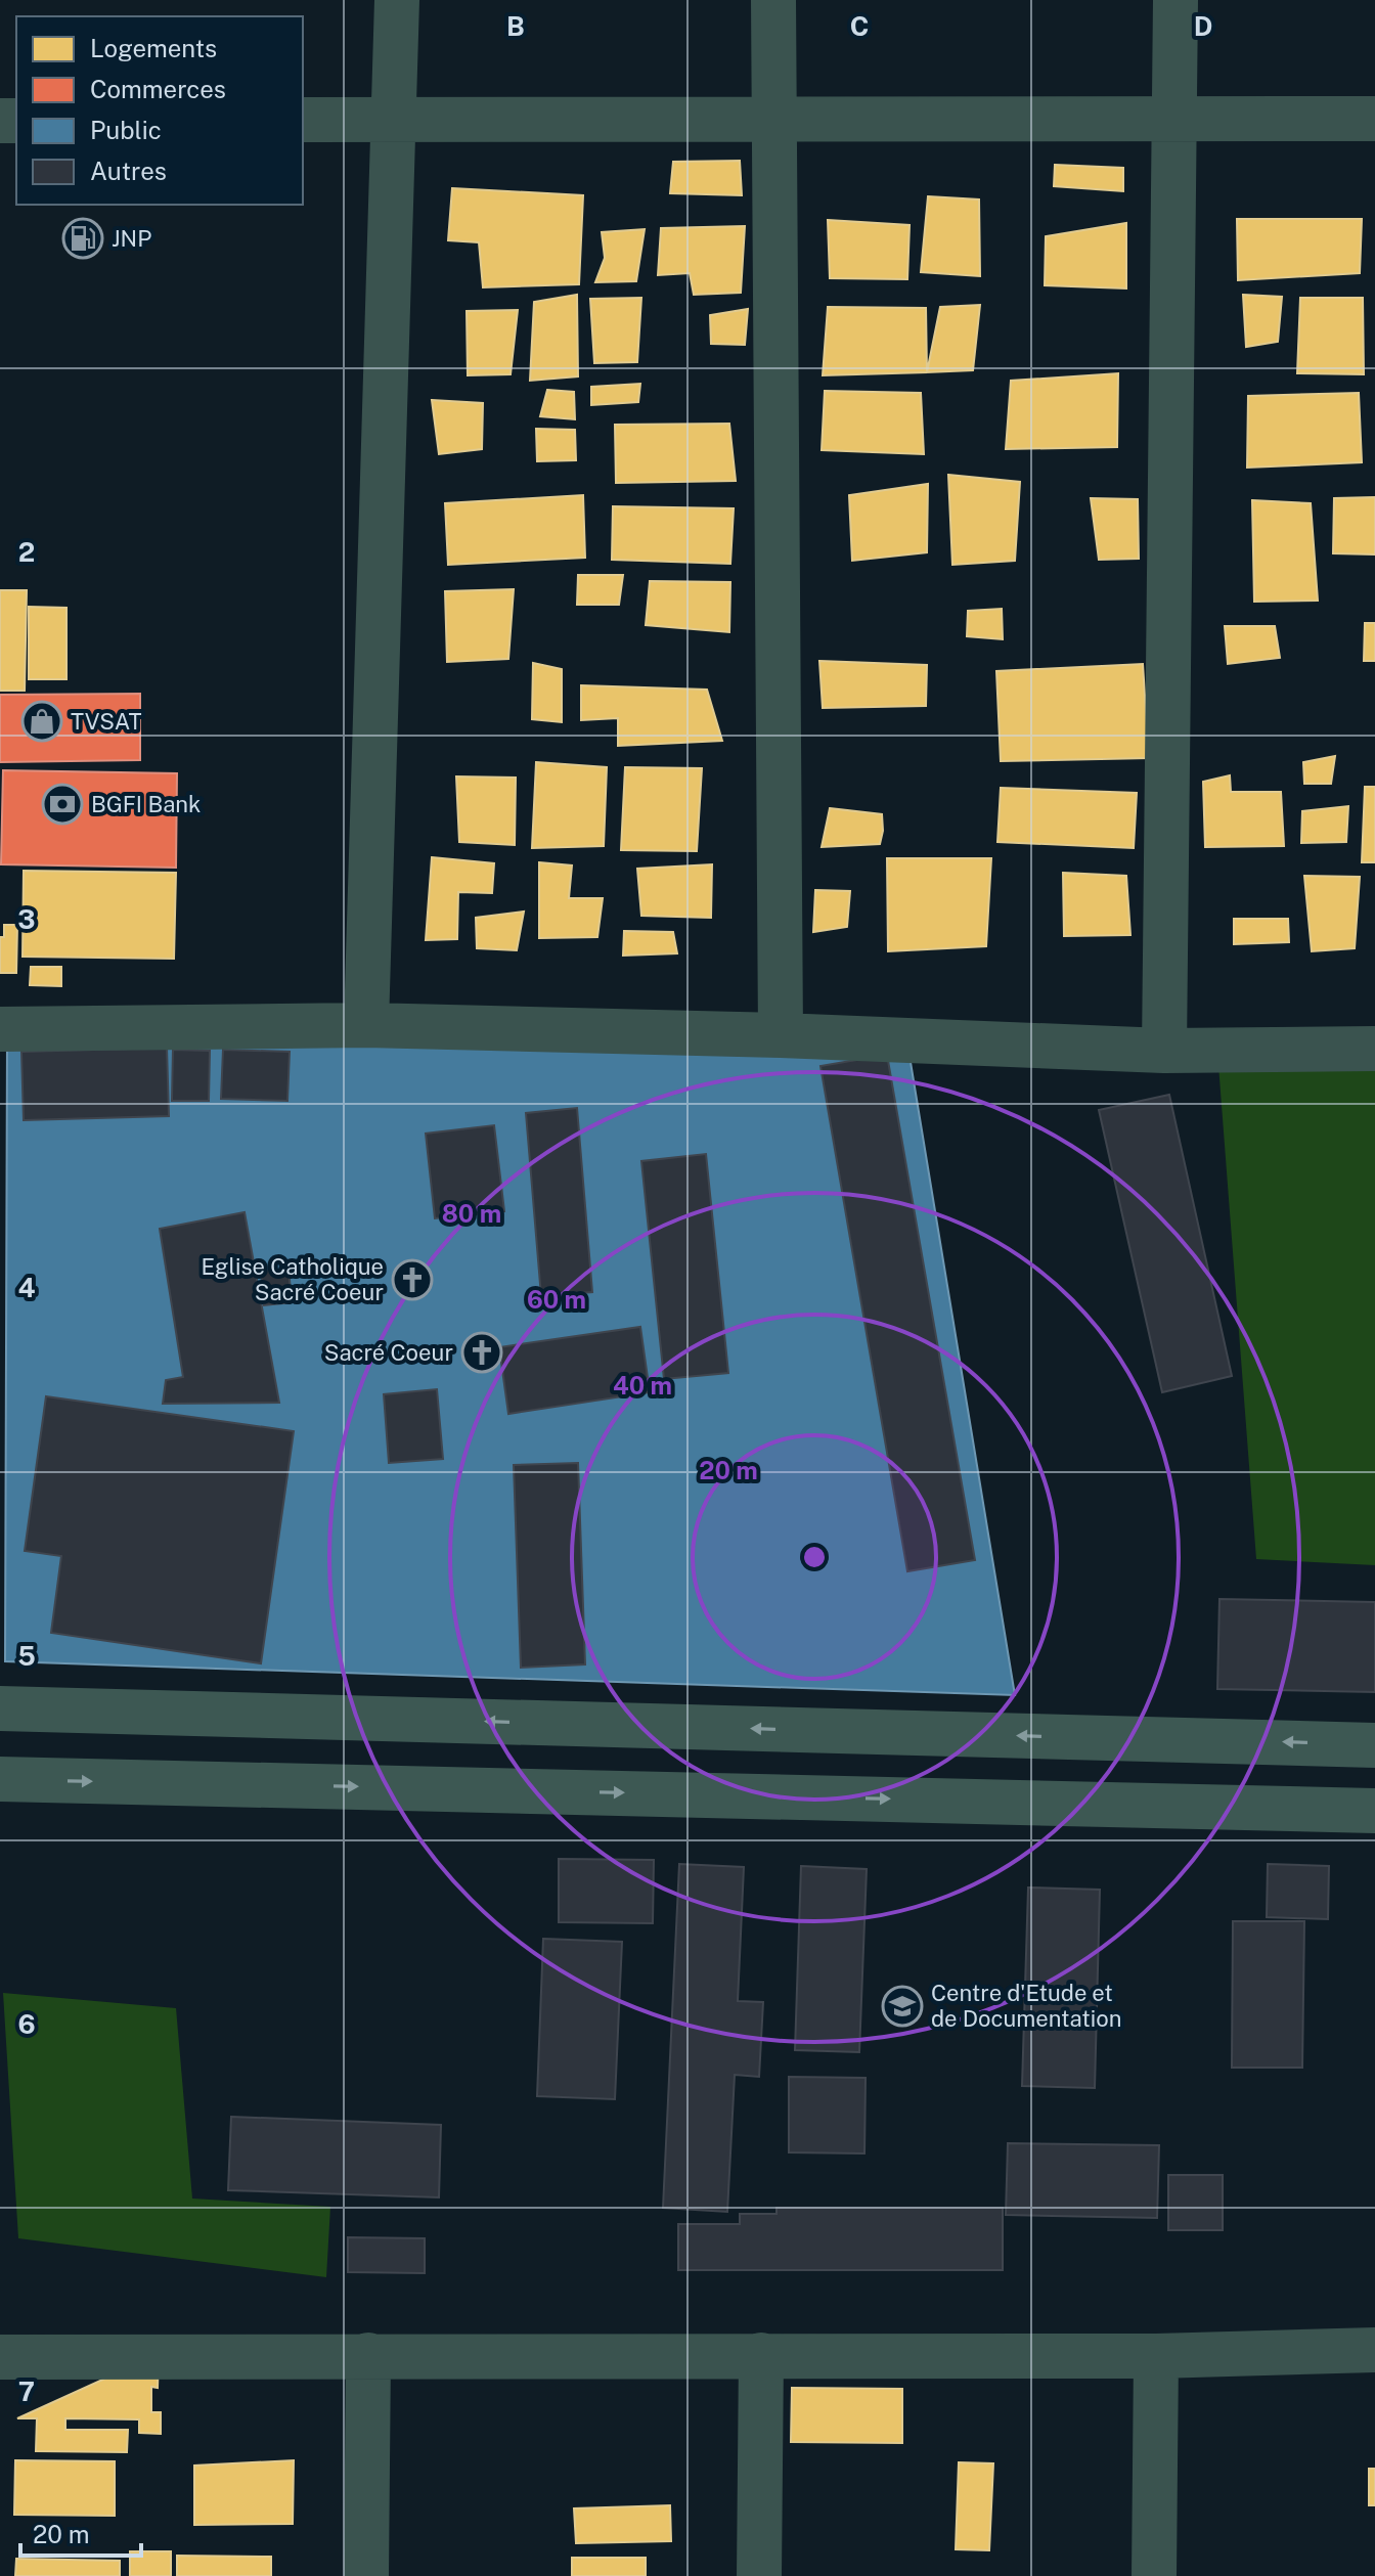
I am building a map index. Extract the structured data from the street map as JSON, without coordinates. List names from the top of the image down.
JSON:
{
  "places": {
    "fuel station": ["JNP"],
    "shop": ["TVSAT"],
    "bank": ["BGFI Bank"],
    "church": ["Eglise Catholique Sacré Coeur", "Sacré Coeur"],
    "school or university": ["Centre d'Etude et de Documentation"]
  },
  "legend": [
    "Logements",
    "Commerces",
    "Public",
    "Autres"
  ],
  "scale_bar": "20 m",
  "grid": {
    "columns": ["B", "C", "D"],
    "rows": [
      "2",
      "3",
      "4",
      "5",
      "6",
      "7"
    ]
  },
  "rings": [
    "80 m",
    "60 m",
    "40 m",
    "20 m"
  ]
}
